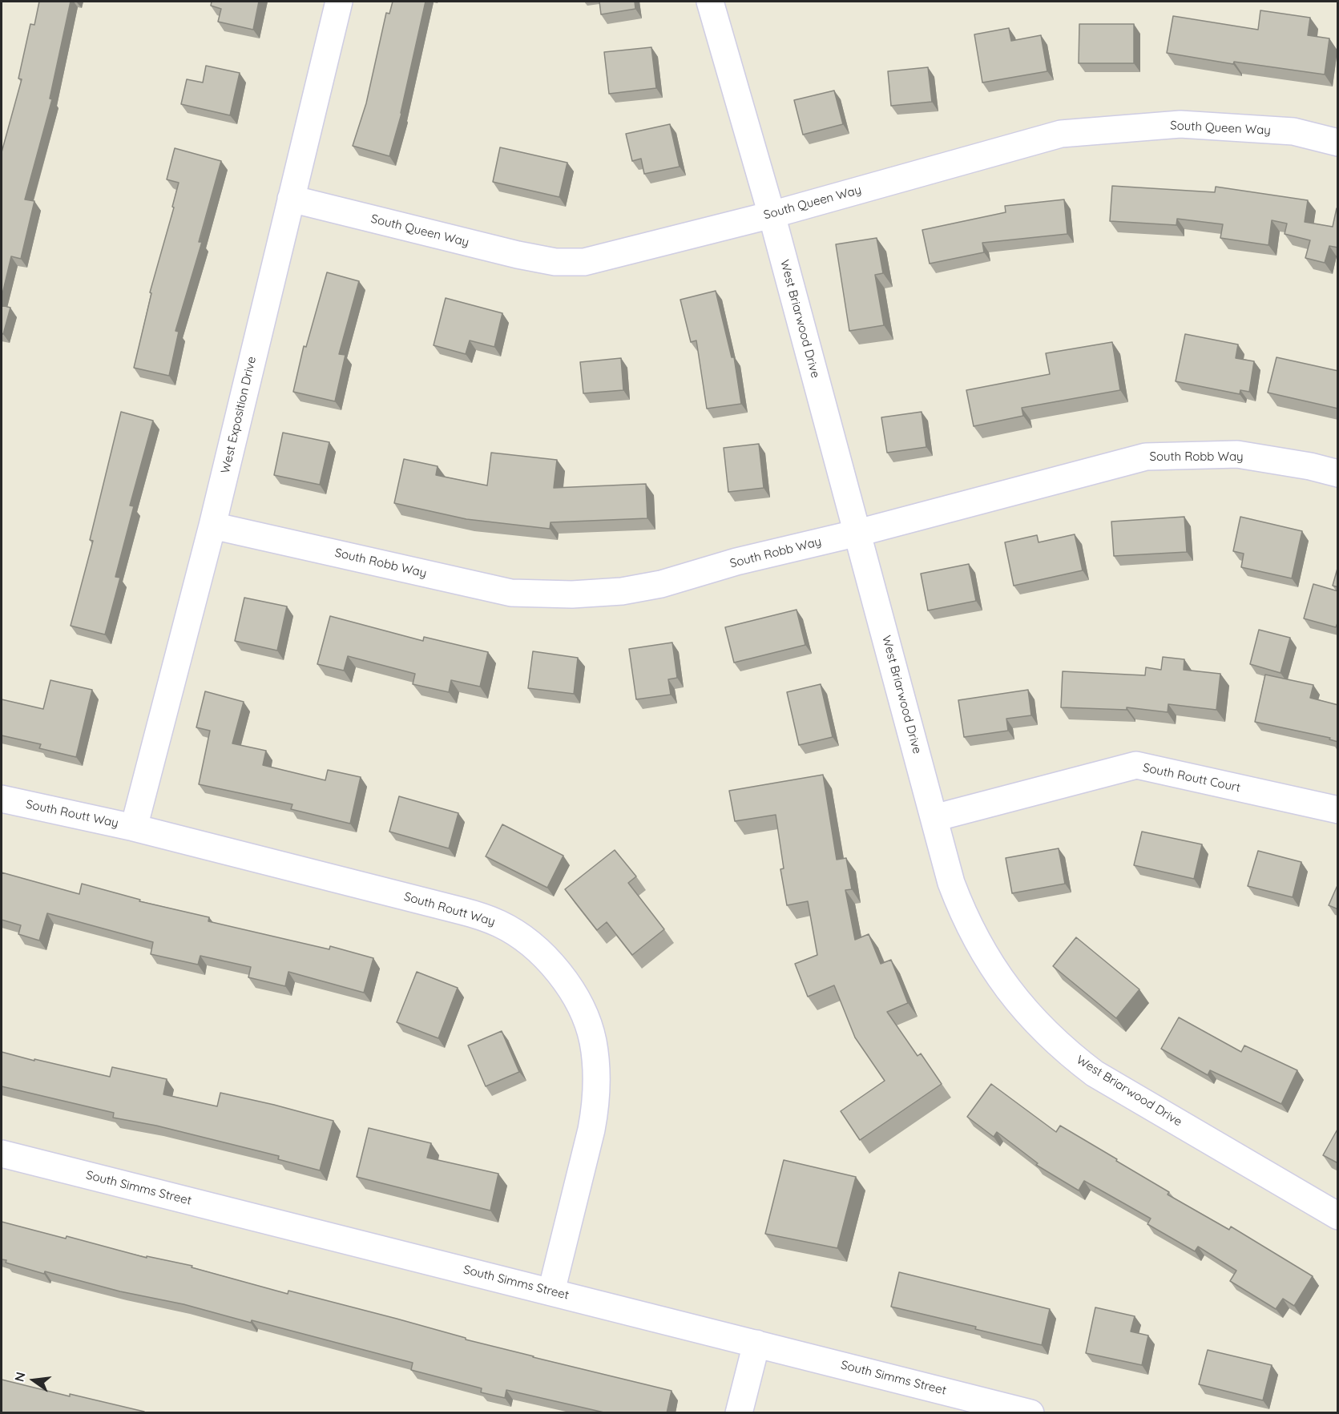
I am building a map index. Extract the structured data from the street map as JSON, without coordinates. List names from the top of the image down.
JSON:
{
  "streets": {
    "street": [
      "South Queen Way",
      "West Briarwood Drive",
      "West Exposition Drive",
      "South Robb Way",
      "South Routt Court",
      "South Routt Way",
      "South Simms Street"
    ]
  },
  "crossings": [
    ["South Queen Way", "West Briarwood Drive"],
    ["South Queen Way", "West Exposition Drive"],
    ["West Briarwood Drive", "South Robb Way"],
    ["West Briarwood Drive", "South Routt Court"],
    ["West Exposition Drive", "South Robb Way"],
    ["West Exposition Drive", "South Routt Way"],
    ["South Routt Way", "South Simms Street"]
  ],
  "north": "left"
}
